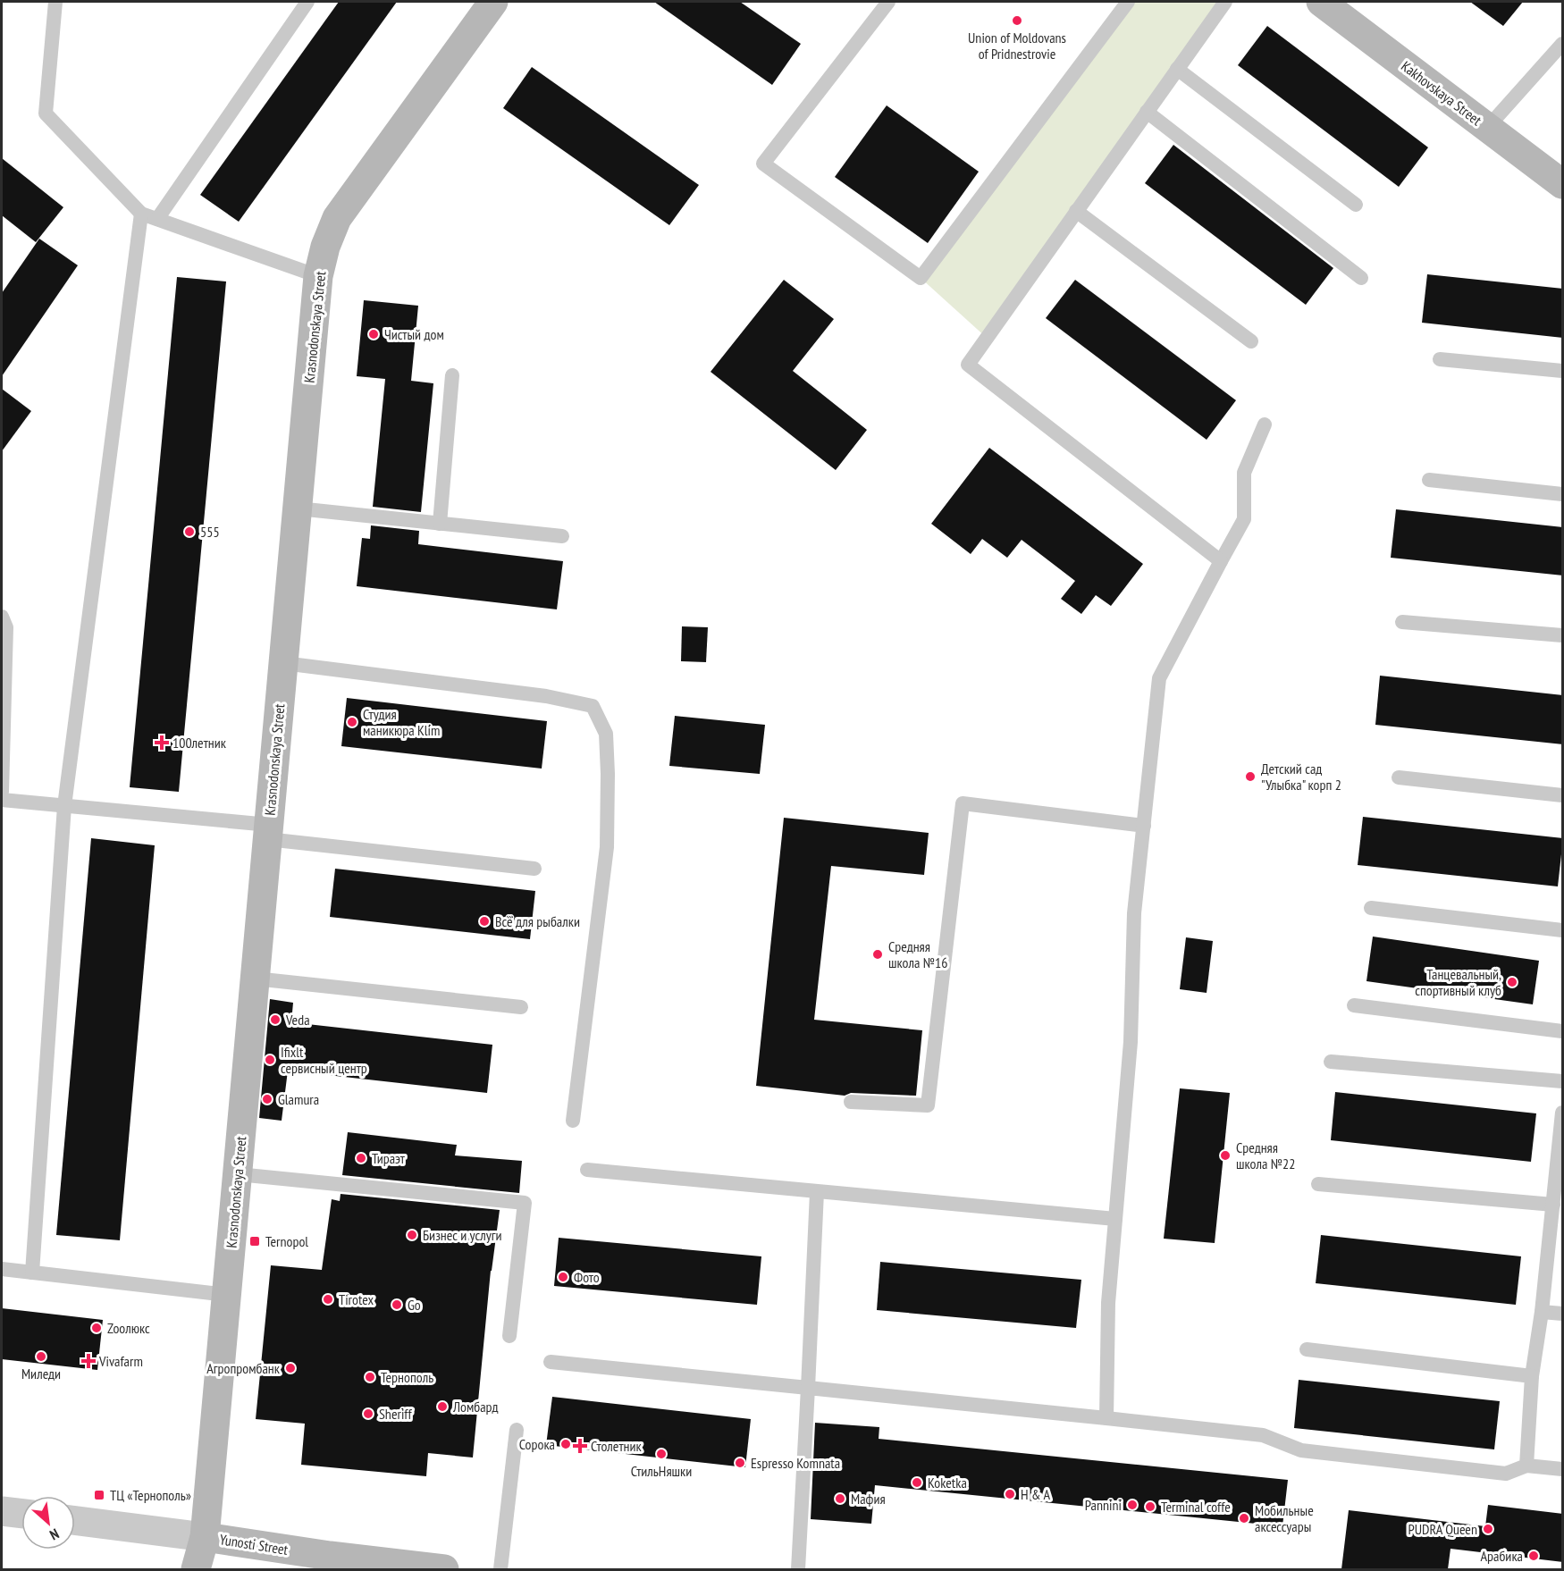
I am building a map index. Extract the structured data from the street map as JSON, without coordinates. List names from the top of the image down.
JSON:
{
  "streets": {
    "street": ["Kakhovskaya Street", "Krasnodonskaya Street", "Yunosti Street"]
  },
  "crossings": [
    ["Krasnodonskaya Street", "Yunosti Street"]
  ],
  "places": {
    "other": [
      "Union of Moldovans of Pridnestrovie",
      "Чистый дом",
      "555",
      "Студия маникюра Klim",
      "Детский сад \"Улыбка\" корп 2",
      "Всё для рыбалки",
      "Средняя школа №16",
      "Танцевальный, спортивный клуб",
      "Veda",
      "Ifixlt сервисный центр",
      "Glamura",
      "Средняя школа №22",
      "Тираэт",
      "Бизнес и услуги",
      "Фото",
      "Tirotex",
      "Go",
      "Zooлюкс",
      "Миледи",
      "Агропромбанк",
      "Тернополь",
      "Ломбард",
      "Sheriff",
      "Сорока",
      "СтильНяшки",
      "Espresso Komnata",
      "Koketka",
      "H & A",
      "Мафия",
      "Pannini",
      "Terminal coffe",
      "Мобильные аксессуары",
      "PUDRA Queen",
      "Арабика"
    ],
    "health": ["100летник", "Vivafarm", "Столетник"],
    "transit": ["Ternopol", "ТЦ «Тернополь»"]
  },
  "north": "bottom right"
}
